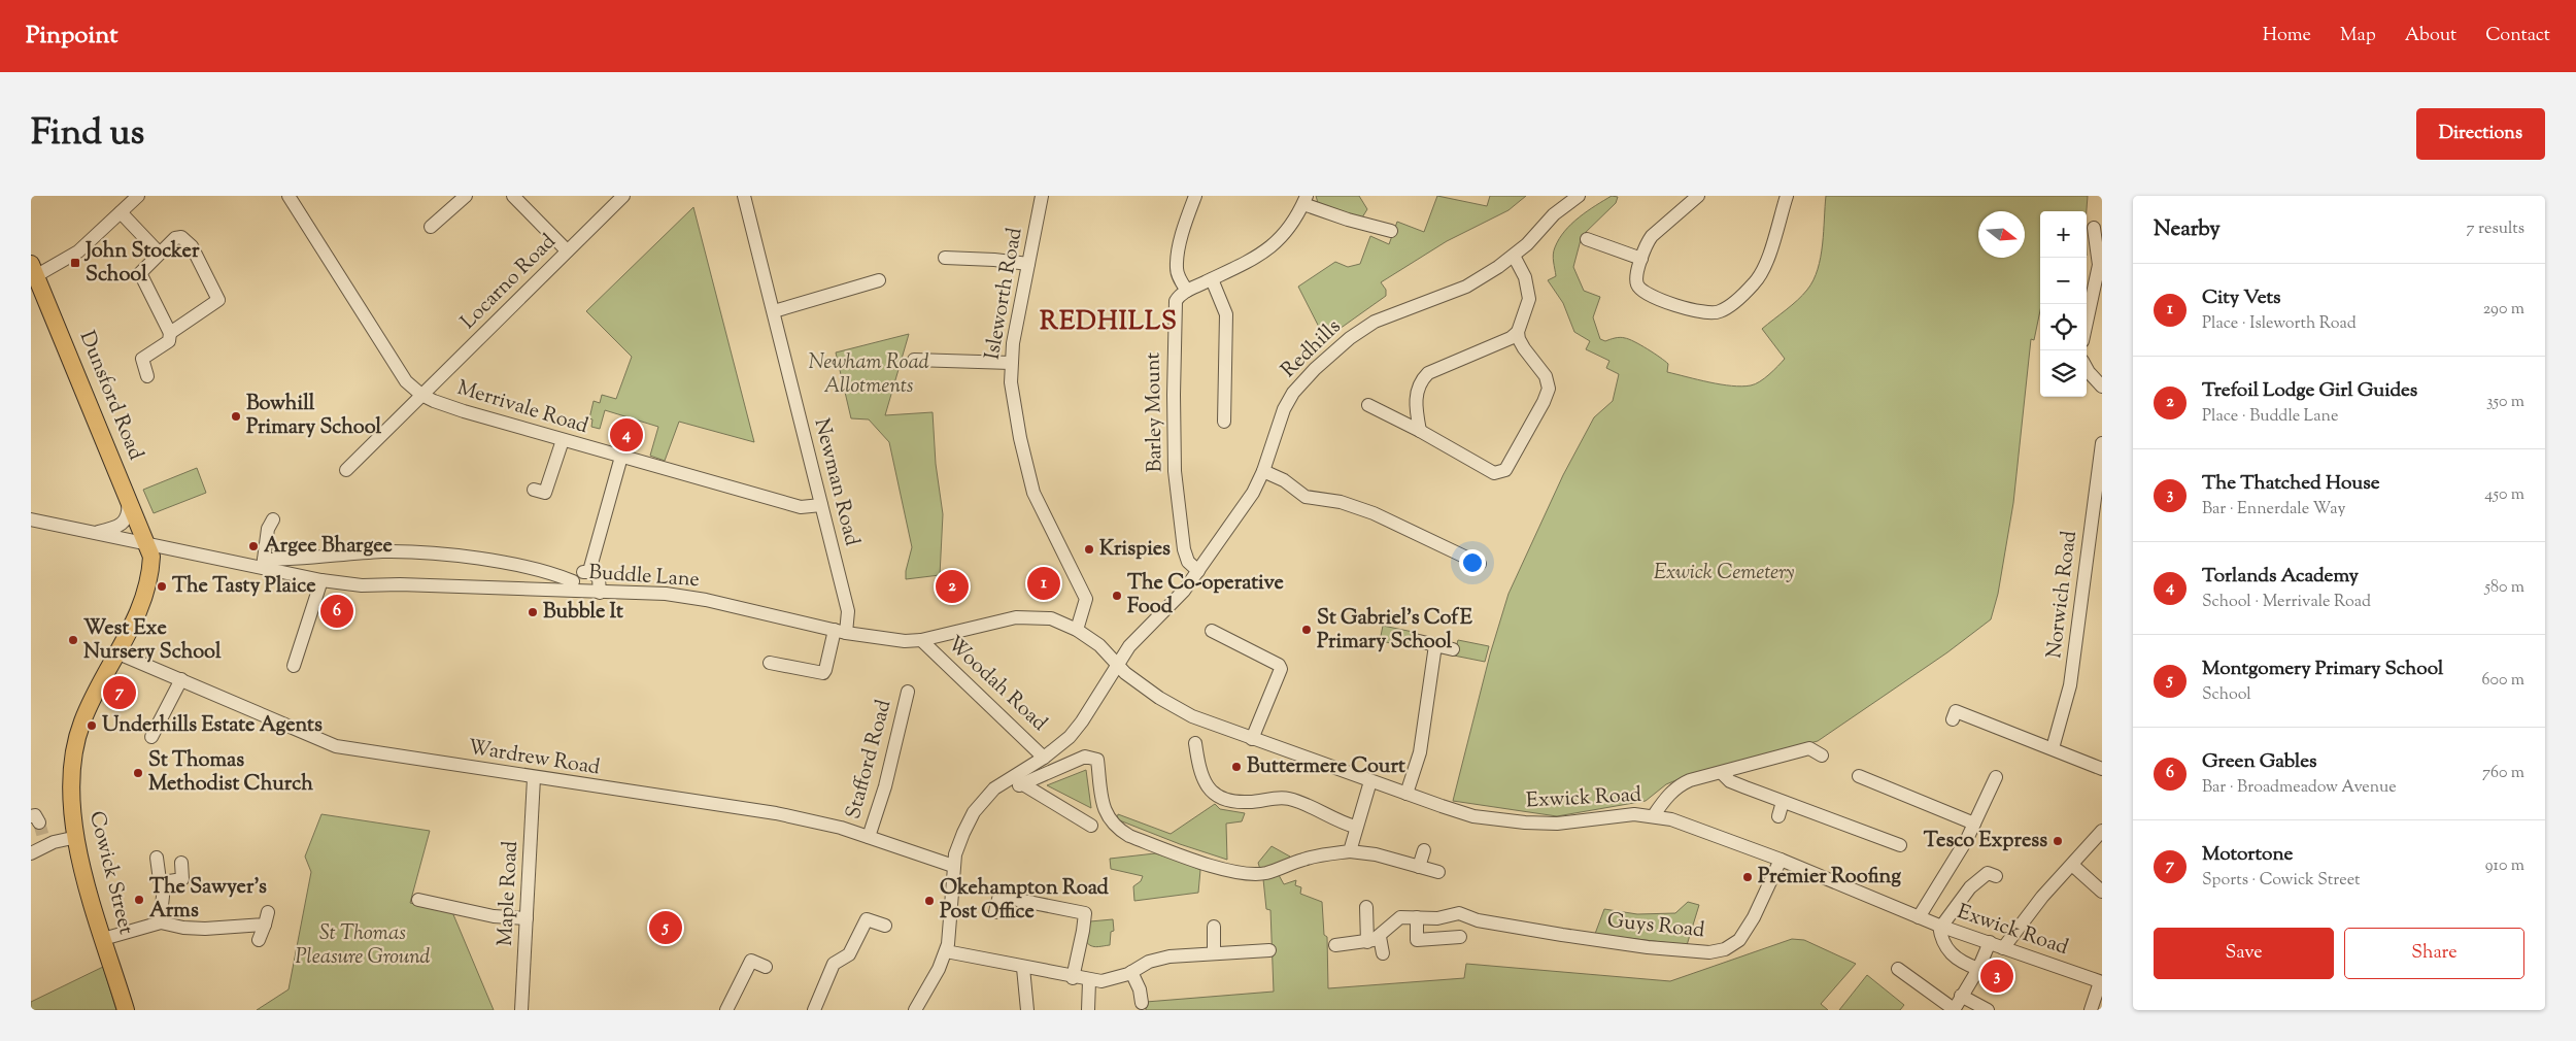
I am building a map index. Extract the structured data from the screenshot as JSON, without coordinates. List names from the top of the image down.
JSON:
{
  "streets": {
    "main road": ["Dunsford Road", "Cowick Street"],
    "street": [
      "Locarno Road",
      "Isleworth Road",
      "Redhills",
      "Merrivale Road",
      "Barley Mount",
      "Newman Road",
      "Buddle Lane",
      "Norwich Road",
      "Woodah Road",
      "Wardrew Road",
      "Stafford Road",
      "Exwick Road",
      "Maple Road",
      "Guys Road"
    ]
  },
  "crossings": [
    ["Locarno Road", "Merrivale Road"],
    ["Isleworth Road", "Buddle Lane"],
    ["Redhills", "Barley Mount"],
    ["Redhills", "Buddle Lane"],
    ["Redhills", "Woodah Road"],
    ["Redhills", "Wardrew Road"],
    ["Redhills", "Exwick Road"],
    ["Dunsford Road", "Buddle Lane"],
    ["Dunsford Road", "Cowick Street"],
    ["Merrivale Road", "Newman Road"],
    ["Newman Road", "Buddle Lane"],
    ["Buddle Lane", "Woodah Road"],
    ["Buddle Lane", "Exwick Road"],
    ["Buddle Lane", "Cowick Street"],
    ["Wardrew Road", "Stafford Road"],
    ["Wardrew Road", "Cowick Street"],
    ["Wardrew Road", "Maple Road"],
    ["Exwick Road", "Guys Road"]
  ],
  "districts": ["REDHILLS"],
  "parks": ["Newham Road Allotments", "Exwick Cemetery", "St Thomas Pleasure Ground"],
  "places": {
    "transit": ["John Stocker School"],
    "other": [
      "Bowhill Primary School",
      "Argee Bhargee",
      "Krispies",
      "The Tasty Plaice",
      "The Co-operative Food",
      "Bubble It",
      "St Gabriel's CofE Primary School",
      "West Exe Nursery School",
      "Underhills Estate Agents",
      "Buttermere Court",
      "St Thomas Methodist Church",
      "Tesco Express",
      "Premier Roofing",
      "The Sawyer's Arms",
      "Okehampton Road Post Office"
    ]
  },
  "north": "right",
  "page": {
    "header": "Pinpoint",
    "nav": [
      "Home",
      "Map",
      "About",
      "Contact"
    ],
    "title": "Find us",
    "buttons": [
      "Directions",
      ["Save", "Share"]
    ],
    "heading": ["Nearby", "7 results"],
    "map_buttons": ["+", "−"],
    "list": [
      {
        "mark": "1",
        "name": "City Vets",
        "note": "Place · Isleworth Road",
        "value": "290 m"
      },
      {
        "mark": "2",
        "name": "Trefoil Lodge Girl Guides",
        "note": "Place · Buddle Lane",
        "value": "350 m"
      },
      {
        "mark": "3",
        "name": "The Thatched House",
        "note": "Bar · Ennerdale Way",
        "value": "450 m"
      },
      {
        "mark": "4",
        "name": "Torlands Academy",
        "note": "School · Merrivale Road",
        "value": "580 m"
      },
      {
        "mark": "5",
        "name": "Montgomery Primary School",
        "note": "School",
        "value": "600 m"
      },
      {
        "mark": "6",
        "name": "Green Gables",
        "note": "Bar · Broadmeadow Avenue",
        "value": "760 m"
      },
      {
        "mark": "7",
        "name": "Motortone",
        "note": "Sports · Cowick Street",
        "value": "910 m"
      }
    ],
    "pins": [
      "4",
      "1",
      "2",
      "6",
      "7",
      "5",
      "3"
    ]
  }
}
